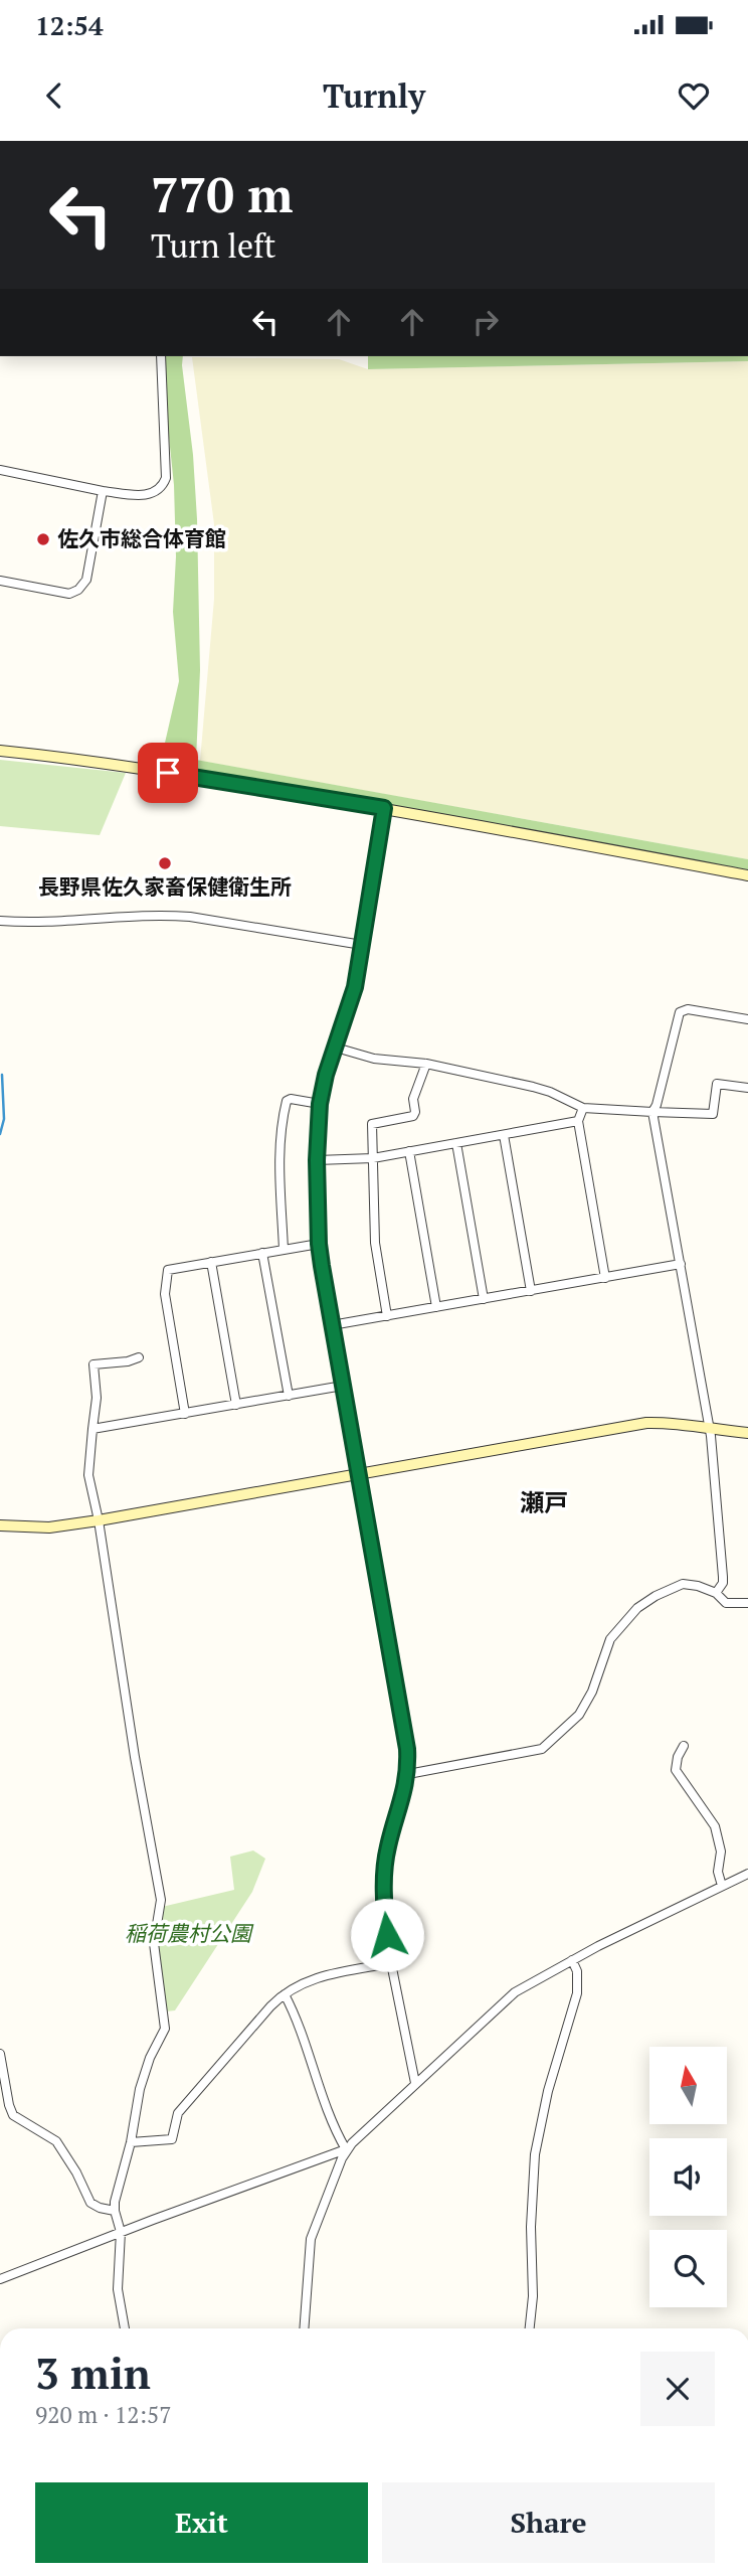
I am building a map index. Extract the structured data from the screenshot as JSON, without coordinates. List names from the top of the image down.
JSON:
{
  "districts": ["瀬戸"],
  "parks": ["稲荷農村公園"],
  "places": ["佐久市総合体育館", "長野県佐久家畜保健衛生所"],
  "north": "top",
  "page": {
    "status": "12:54",
    "header": "Turnly",
    "turn": ["770 m", "Turn left"],
    "heading": ["3 min", "920 m · 12:57"],
    "buttons": ["Exit", "Share"]
  }
}
